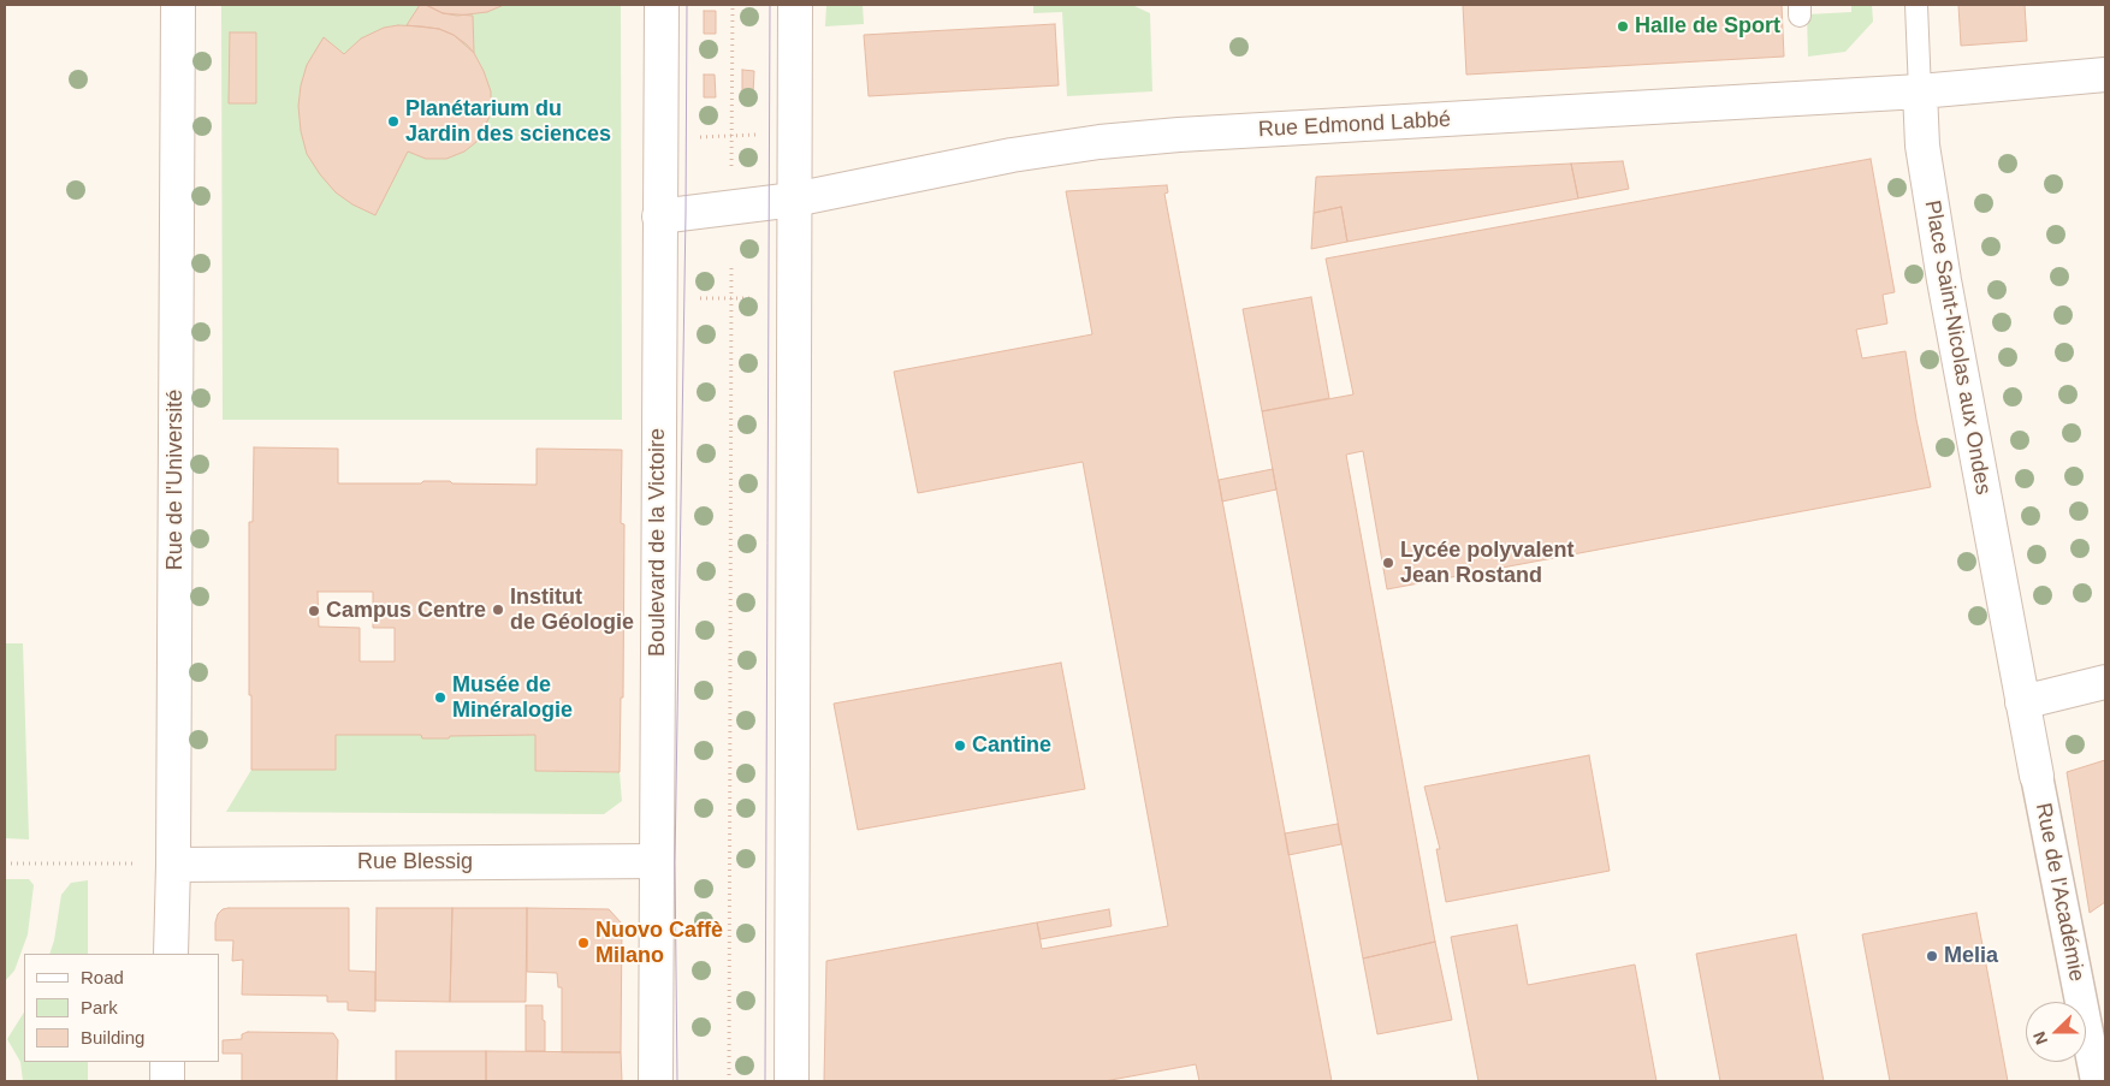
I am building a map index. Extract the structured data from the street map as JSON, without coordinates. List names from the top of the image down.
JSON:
{
  "streets": {
    "street": [
      "Rue Edmond Labbé",
      "Place Saint-Nicolas aux Ondes",
      "Rue de l'Université",
      "Boulevard de la Victoire",
      "Rue Blessig",
      "Rue de l'Académie"
    ]
  },
  "crossings": [
    ["Rue Edmond Labbé", "Place Saint-Nicolas aux Ondes"],
    ["Rue Edmond Labbé", "Boulevard de la Victoire"],
    ["Place Saint-Nicolas aux Ondes", "Rue de l'Académie"],
    ["Rue de l'Université", "Rue Blessig"],
    ["Boulevard de la Victoire", "Rue Blessig"]
  ],
  "places": [
    "Halle de Sport",
    "Planétarium du Jardin des sciences",
    "Lycée polyvalent Jean Rostand",
    "Institut de Géologie",
    "Campus Centre",
    "Musée de Minéralogie",
    "Cantine",
    "Nuovo Caffè Milano",
    "Melia"
  ],
  "legend": ["Road", "Park", "Building"],
  "north": "left"
}
